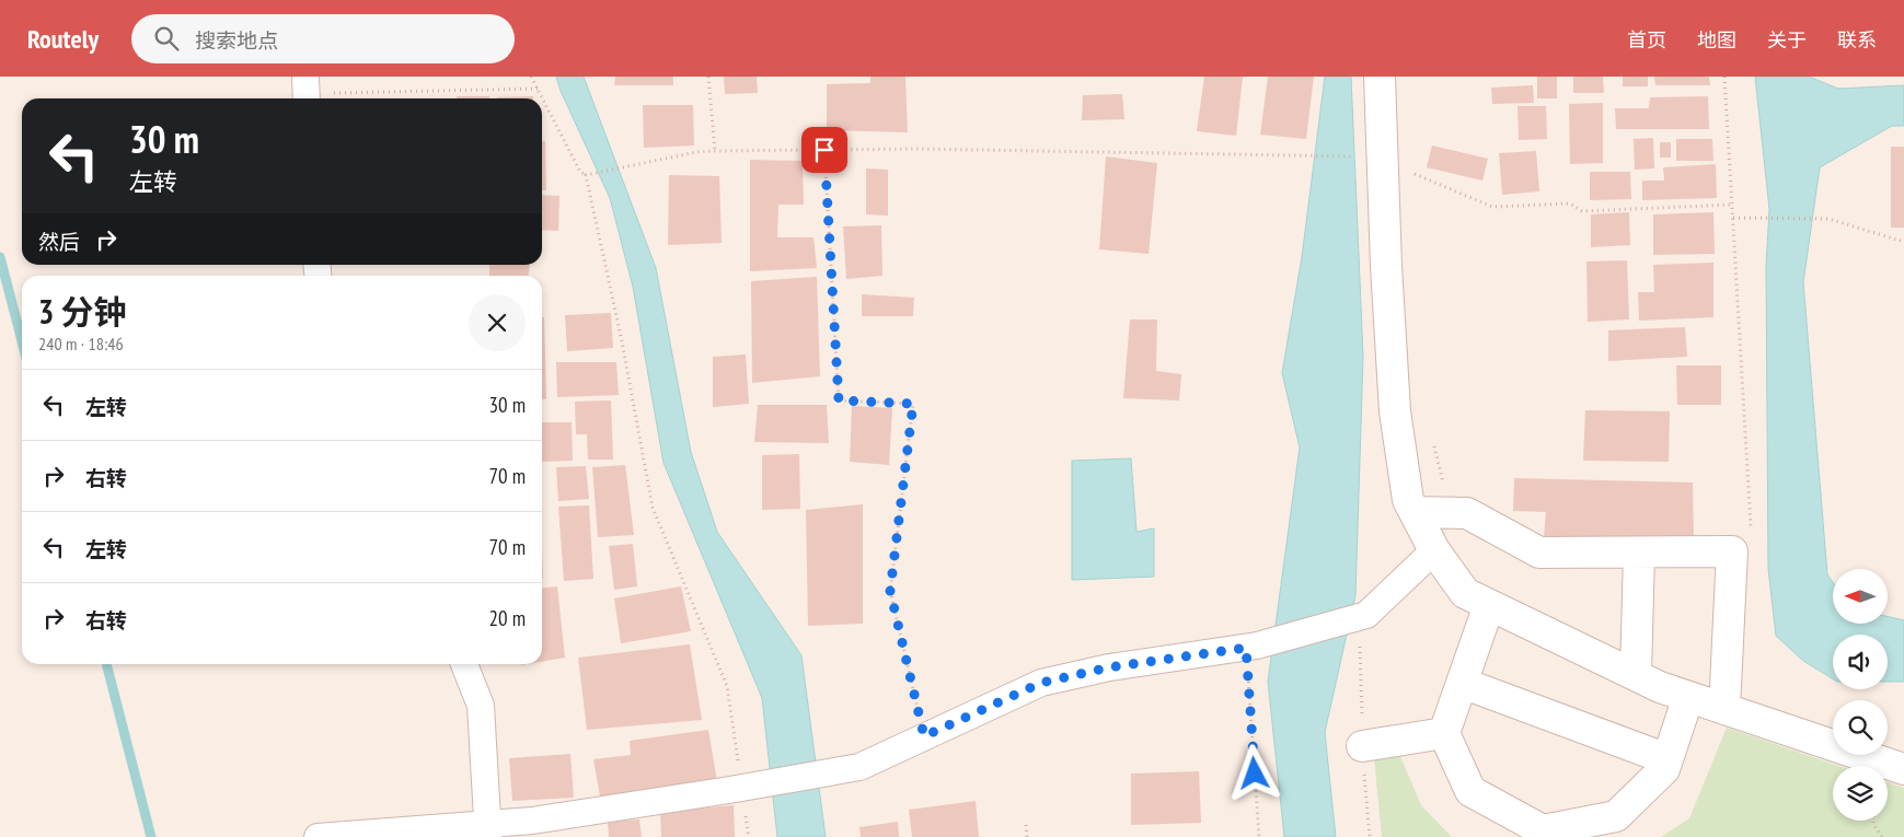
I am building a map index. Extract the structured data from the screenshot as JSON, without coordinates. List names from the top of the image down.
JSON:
{
  "north": "left",
  "page": {
    "header": "Routely",
    "search": "搜索地点",
    "nav": [
      "首页",
      "地图",
      "关于",
      "联系"
    ],
    "turn": ["30 m", "左转"],
    "then": "然后",
    "heading": ["3 分钟", "240 m · 18:46"],
    "list": [
      {
        "name": "左转",
        "value": "30 m"
      },
      {
        "name": "右转",
        "value": "70 m"
      },
      {
        "name": "左转",
        "value": "70 m"
      },
      {
        "name": "右转",
        "value": "20 m"
      }
    ]
  }
}
